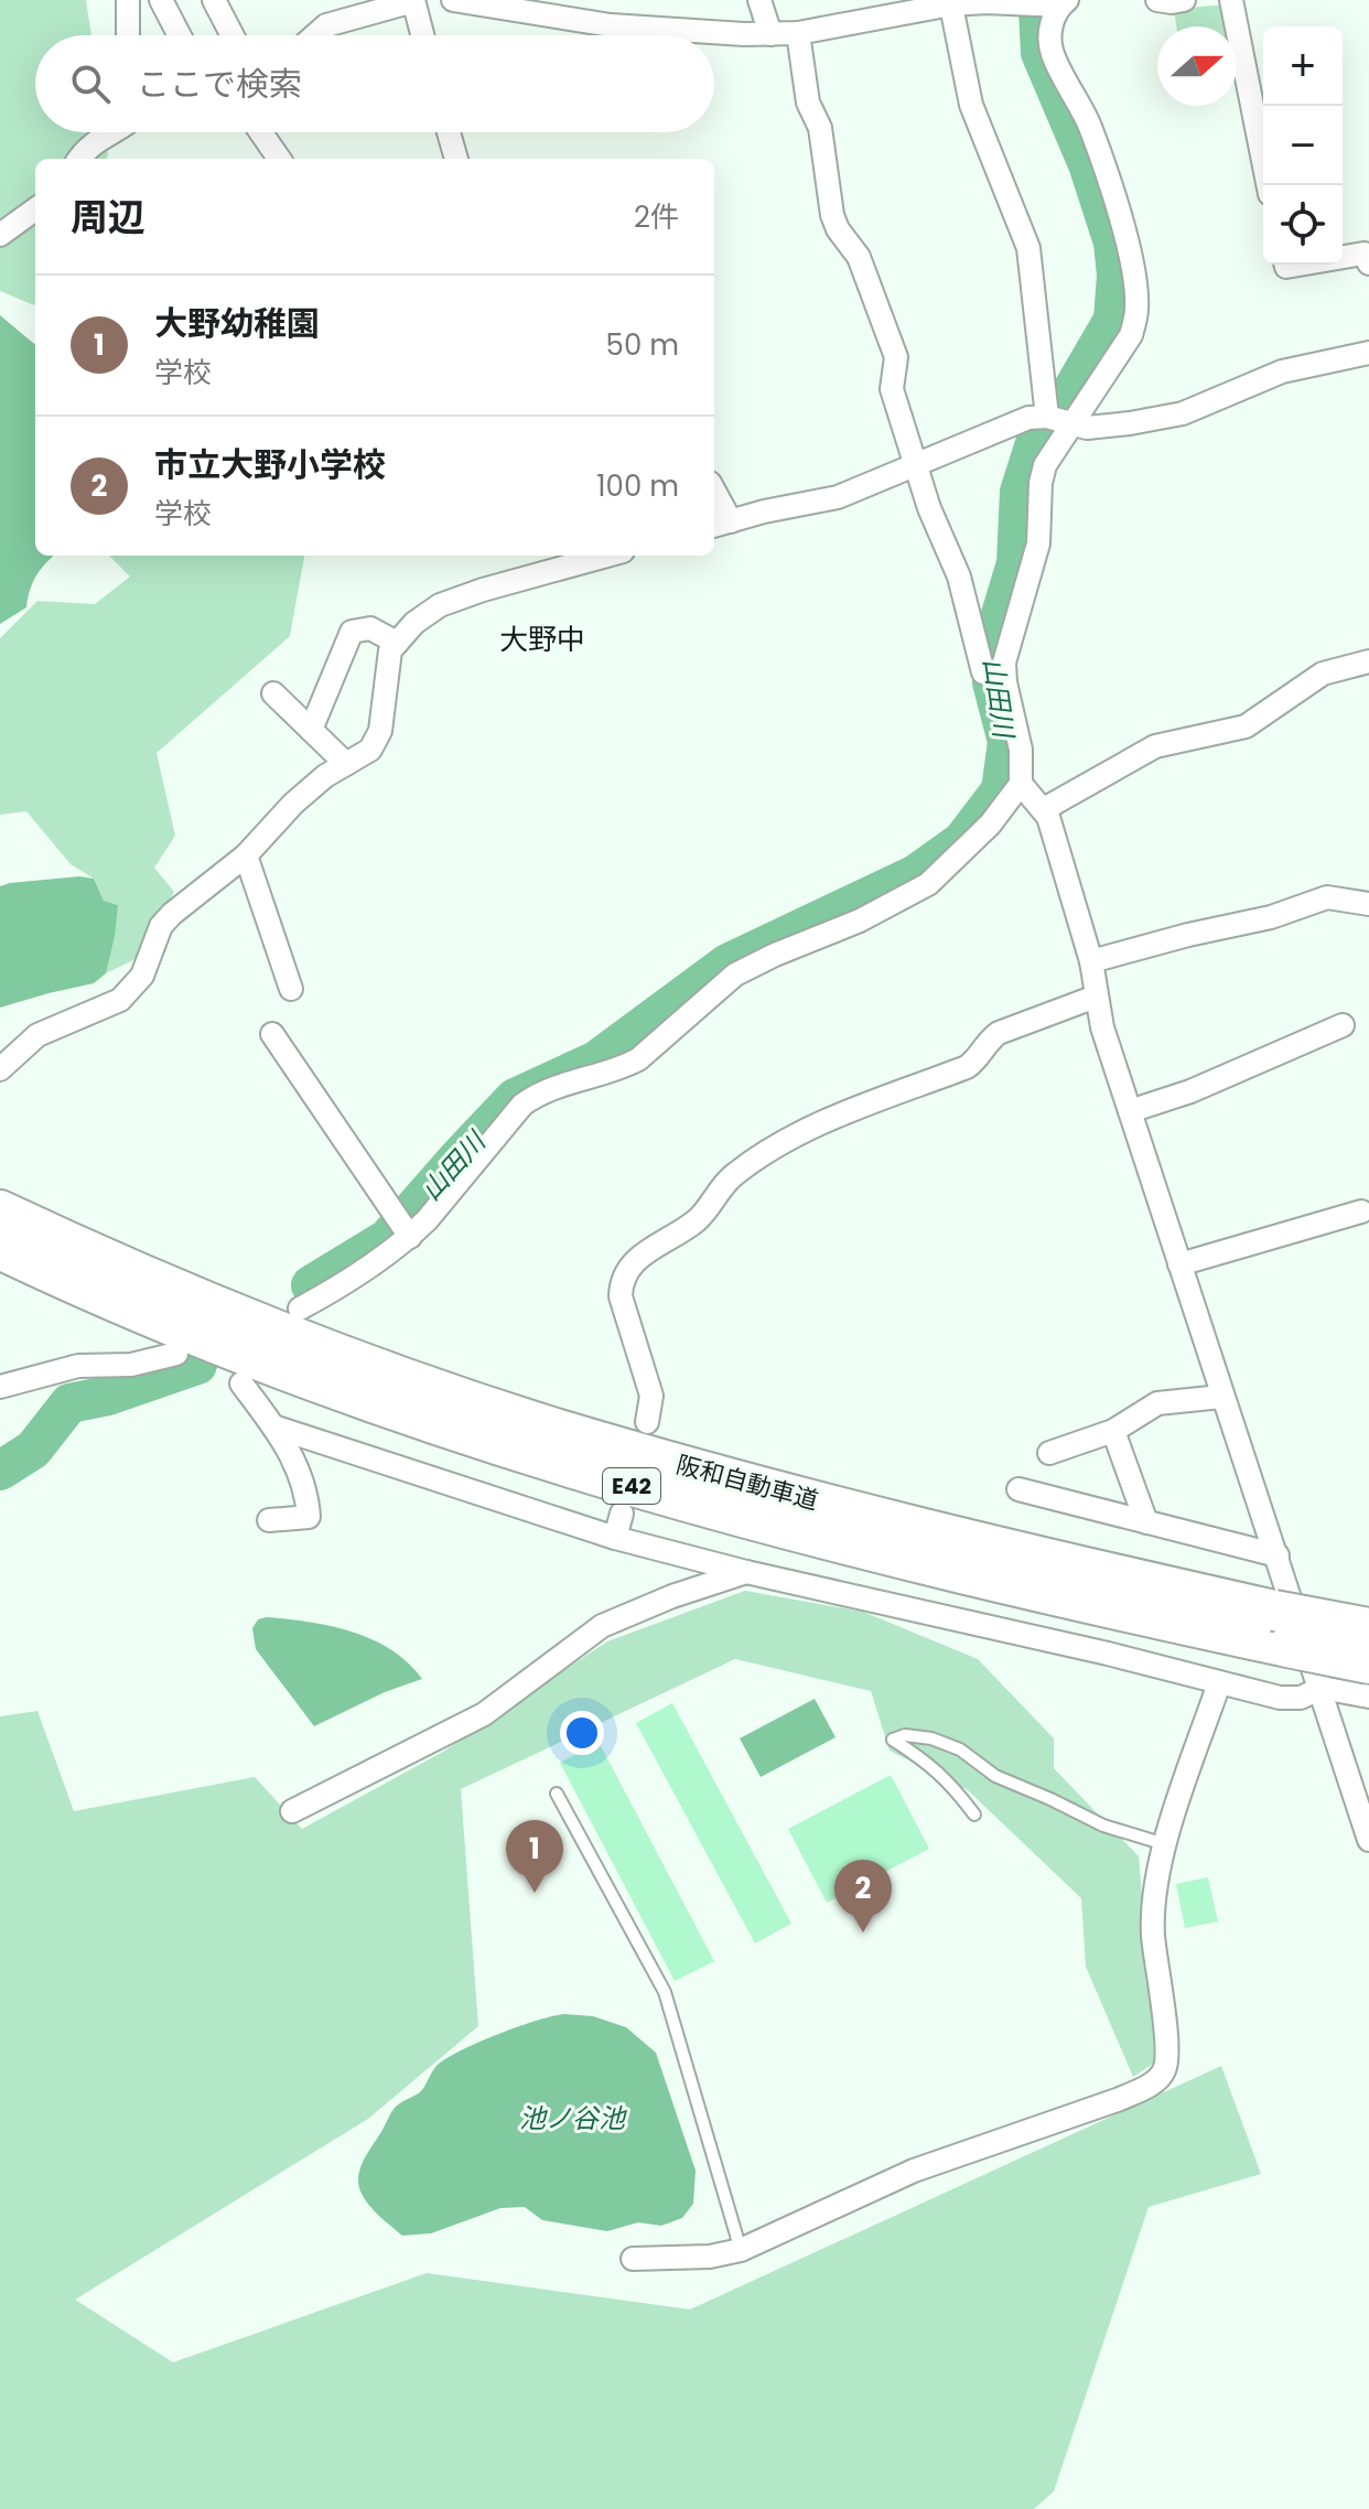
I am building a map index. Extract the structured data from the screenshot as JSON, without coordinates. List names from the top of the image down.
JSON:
{
  "streets": {
    "highway": ["阪和自動車道", "E42"]
  },
  "districts": ["大野中"],
  "water": ["山田川", "池ノ谷池"],
  "north": "right",
  "page": {
    "map_buttons": ["+", "−"],
    "search": "ここで検索",
    "heading": ["周辺", "2件"],
    "list": [
      {
        "mark": "1",
        "name": "大野幼稚園",
        "note": "学校",
        "value": "50 m"
      },
      {
        "mark": "2",
        "name": "市立大野小学校",
        "note": "学校",
        "value": "100 m"
      }
    ],
    "pins": ["1", "2"]
  }
}
